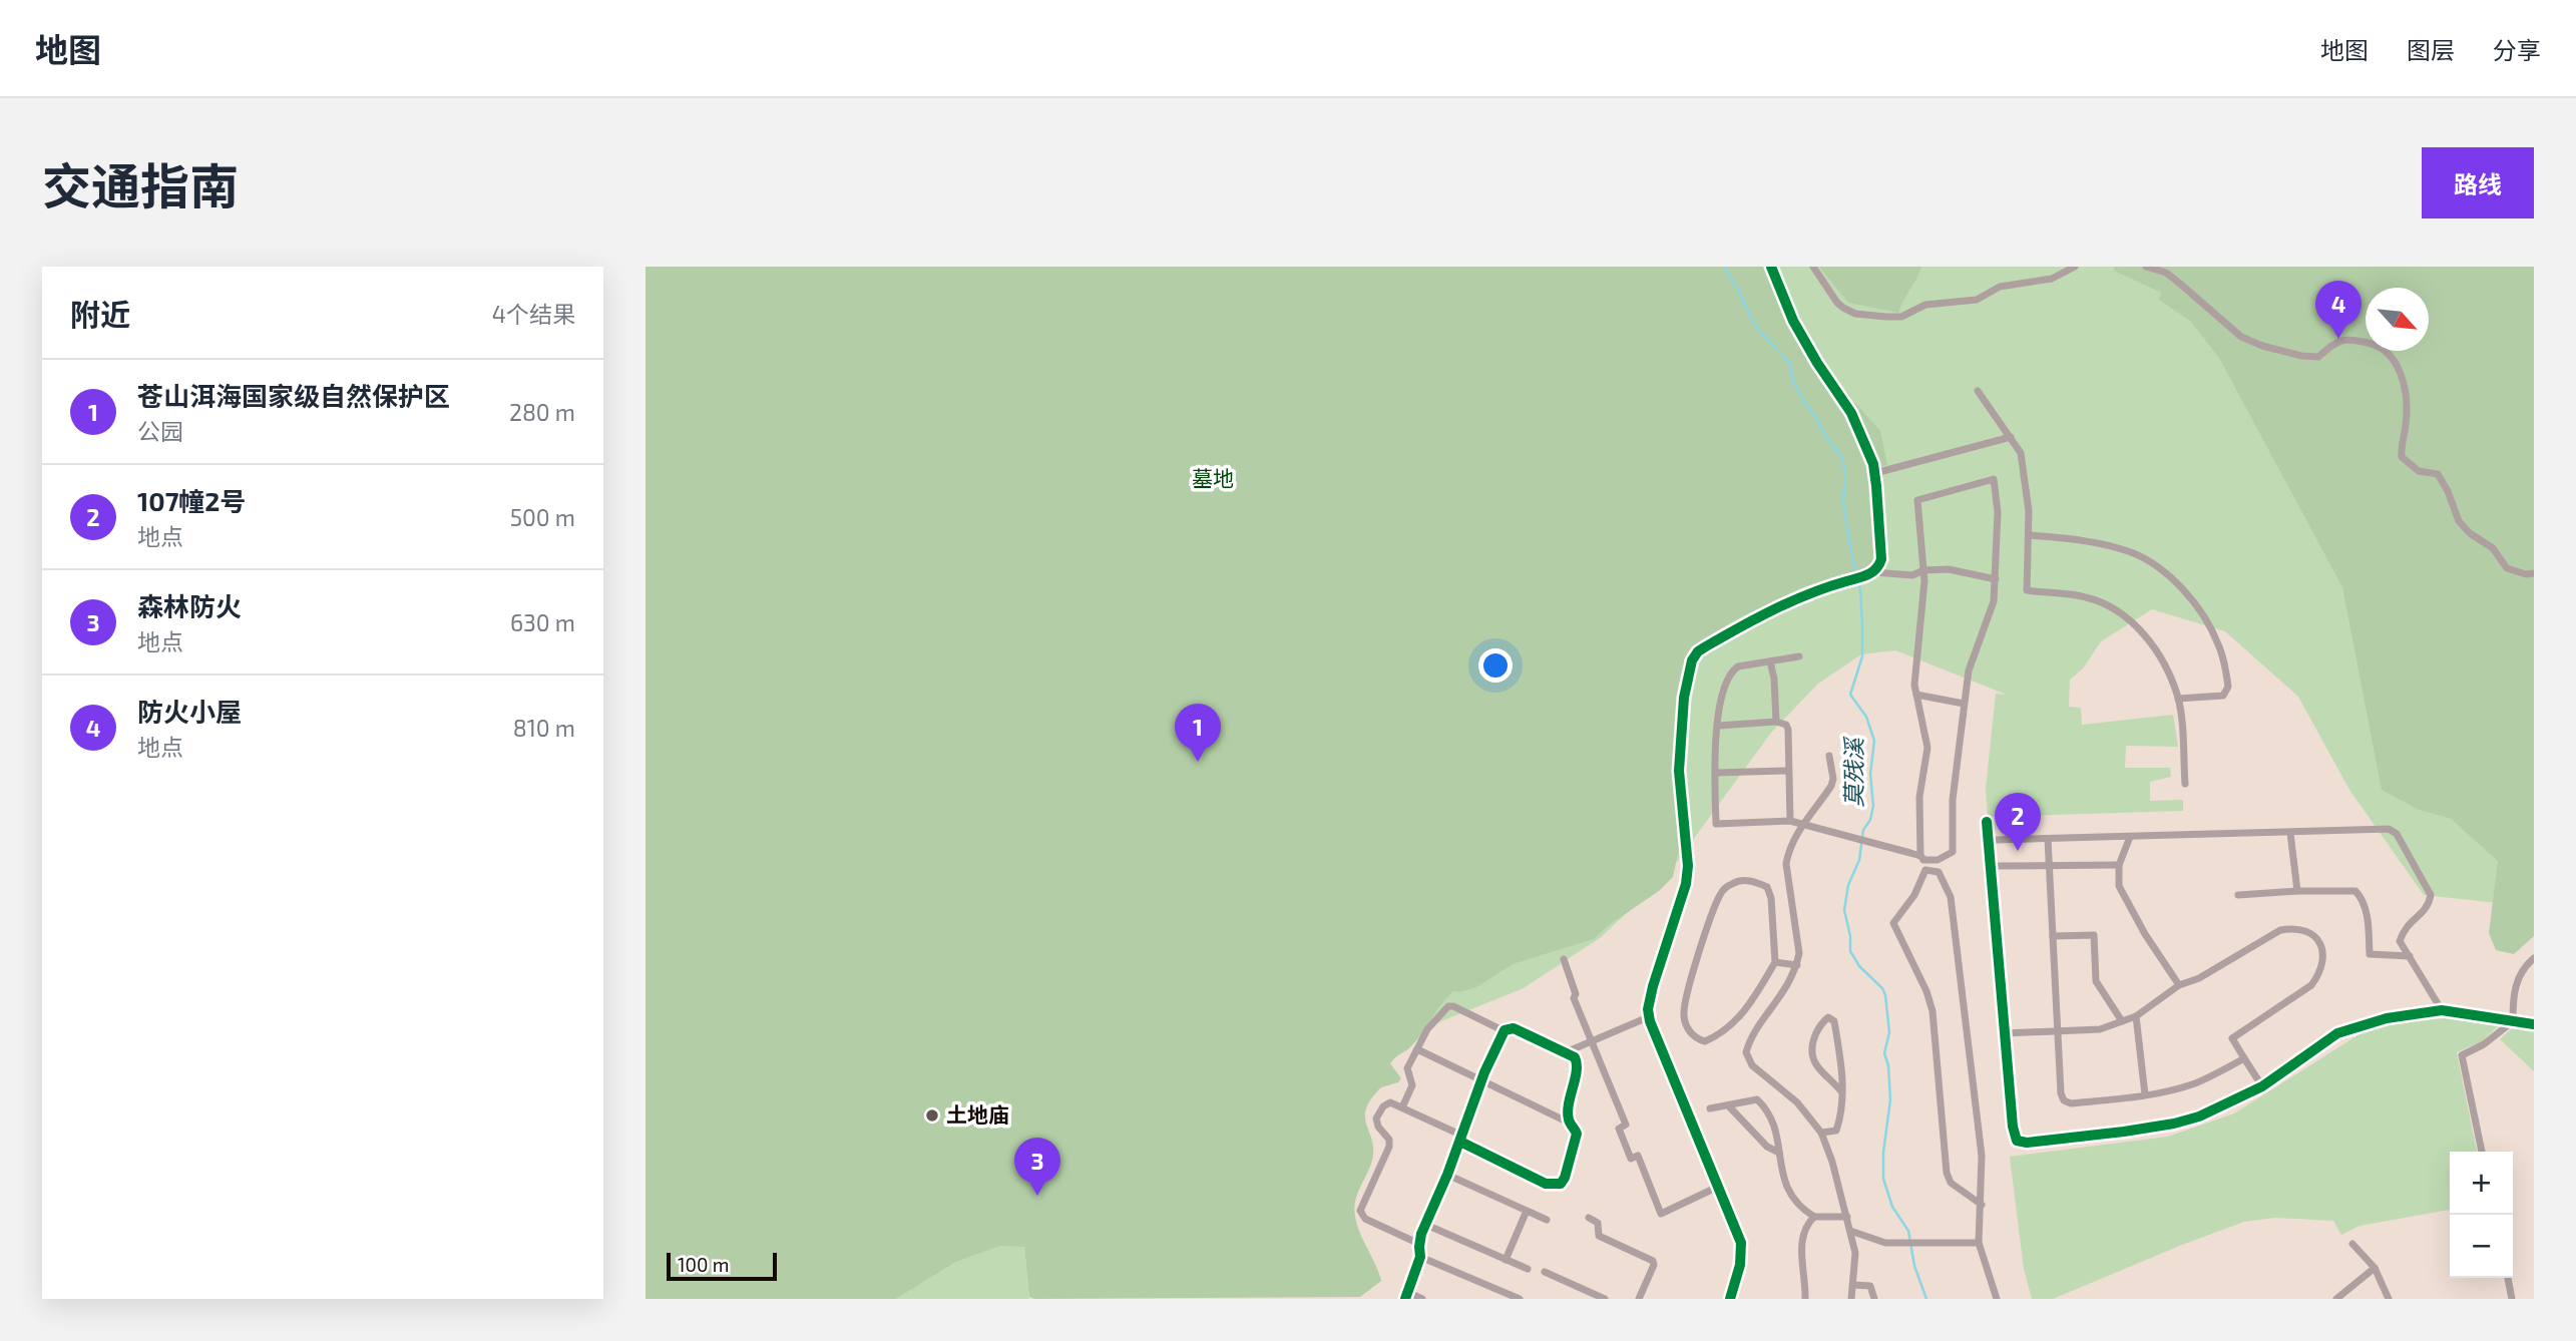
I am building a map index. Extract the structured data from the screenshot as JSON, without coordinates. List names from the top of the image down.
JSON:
{
  "water": ["莫残溪"],
  "parks": ["墓地"],
  "places": ["土地庙"],
  "scale_bar": "100 m",
  "north": "bottom right",
  "page": {
    "header": "地图",
    "nav": ["地图", "图层", "分享"],
    "title": "交通指南",
    "buttons": "路线",
    "heading": ["附近", "4个结果"],
    "pins": [
      "4",
      "1",
      "2",
      "3"
    ],
    "list": [
      {
        "mark": "1",
        "name": "苍山洱海国家级自然保护区",
        "note": "公园",
        "value": "280 m"
      },
      {
        "mark": "2",
        "name": "107幢2号",
        "note": "地点",
        "value": "500 m"
      },
      {
        "mark": "3",
        "name": "森林防火",
        "note": "地点",
        "value": "630 m"
      },
      {
        "mark": "4",
        "name": "防火小屋",
        "note": "地点",
        "value": "810 m"
      }
    ],
    "map_buttons": ["+", "−"],
    "scale": "100 m"
  }
}
